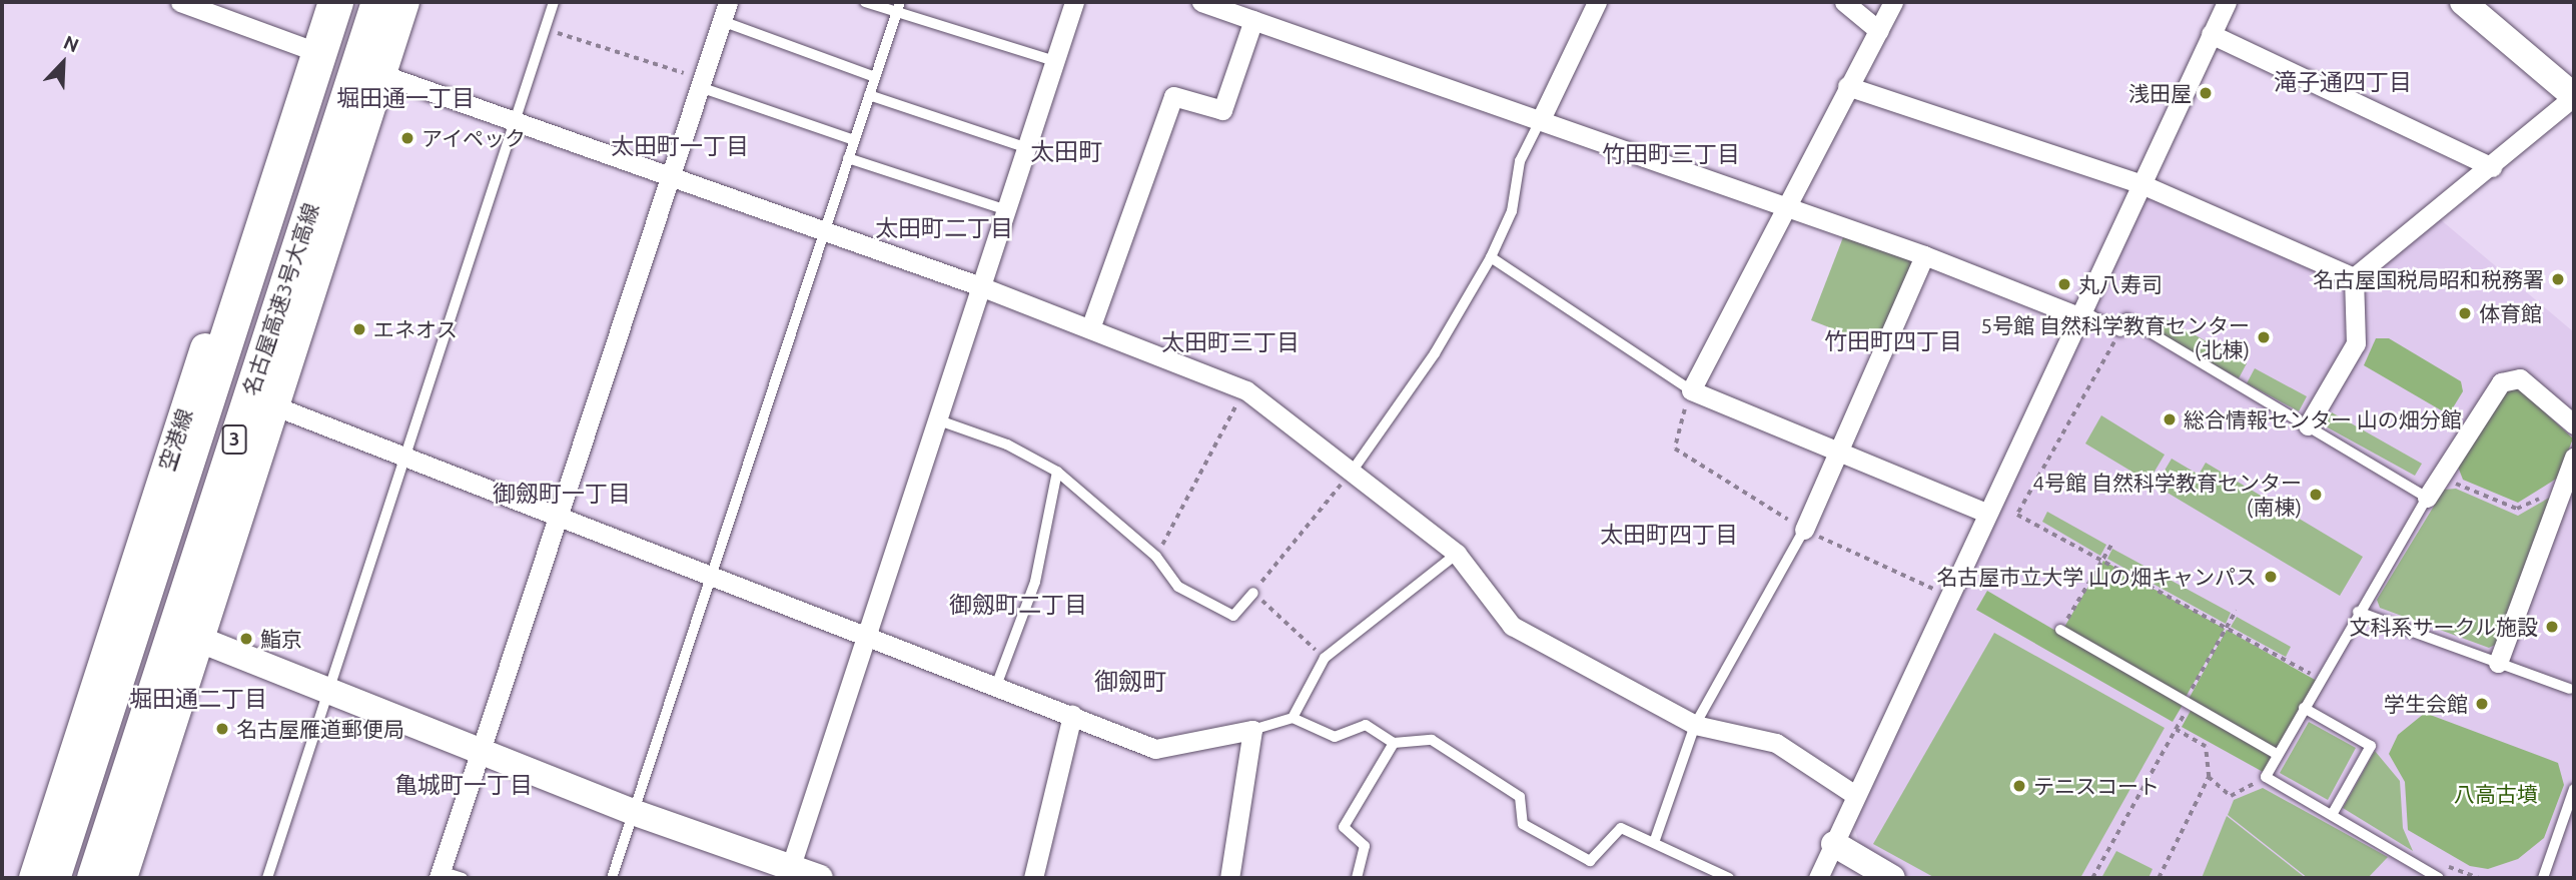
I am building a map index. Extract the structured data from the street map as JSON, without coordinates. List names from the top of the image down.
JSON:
{
  "streets": {
    "highway": ["名古屋高速3号大高線", "3"],
    "main road": ["空港線"]
  },
  "districts": [
    "滝子通四丁目",
    "堀田通一丁目",
    "太田町一丁目",
    "太田町",
    "竹田町三丁目",
    "太田町二丁目",
    "竹田町四丁目",
    "太田町三丁目",
    "御劔町一丁目",
    "太田町四丁目",
    "御劔町二丁目",
    "御劔町",
    "堀田通二丁目",
    "亀城町一丁目"
  ],
  "parks": ["八高古墳"],
  "places": [
    "浅田屋",
    "アイペック",
    "名古屋国税局昭和税務署",
    "丸八寿司",
    "体育館",
    "エネオス",
    "5号館 自然科学教育センター (北棟)",
    "総合情報センター 山の畑分館",
    "4号館 自然科学教育センター (南棟)",
    "名古屋市立大学 山の畑キャンパス",
    "文科系サークル施設",
    "鮨京",
    "学生会館",
    "名古屋雁道郵便局",
    "テニスコート"
  ],
  "north": "top right"
}
